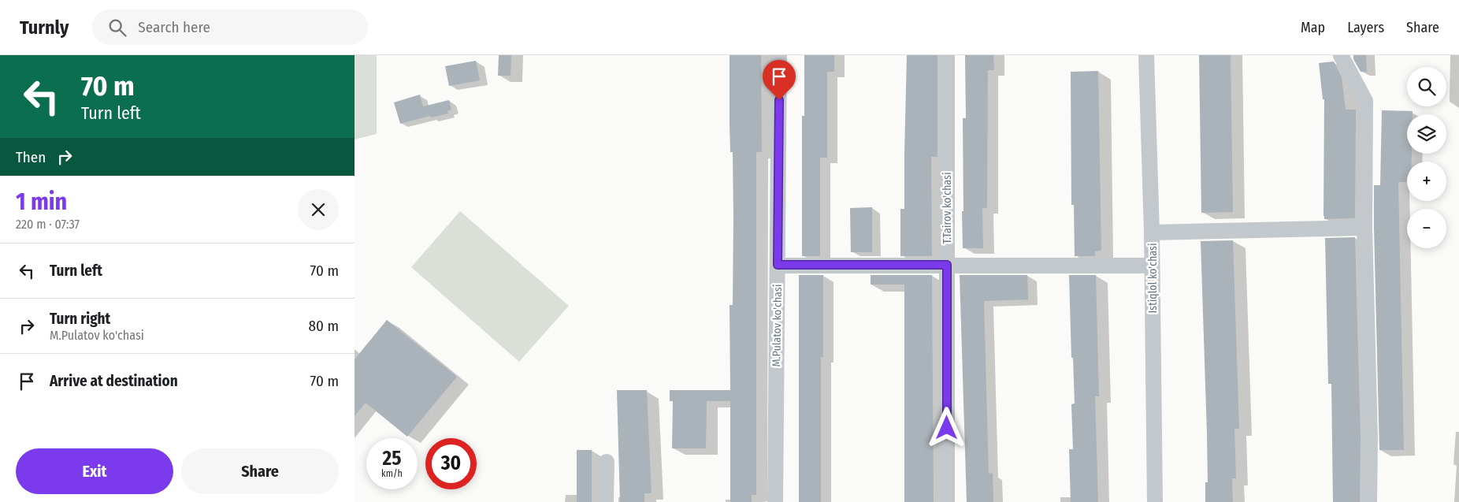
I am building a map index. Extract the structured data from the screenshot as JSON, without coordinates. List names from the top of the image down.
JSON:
{
  "streets": {
    "street": ["T.Tairov ko'chasi", "Istiqlol ko'chasi", "M.Pulatov ko'chasi"]
  },
  "page": {
    "header": "Turnly",
    "search": "Search here",
    "nav": ["Map", "Layers", "Share"],
    "turn": ["70 m", "Turn left"],
    "map_buttons": ["+", "−"],
    "then": "Then",
    "heading": ["1 min", "220 m · 07:37"],
    "list": [
      {
        "name": "Turn left",
        "value": "70 m"
      },
      {
        "name": "Turn right",
        "note": "M.Pulatov ko'chasi",
        "value": "80 m"
      },
      {
        "name": "Arrive at destination",
        "value": "70 m"
      }
    ],
    "speed": "25 km/h",
    "limit": "30",
    "buttons": ["Exit", "Share"]
  }
}
